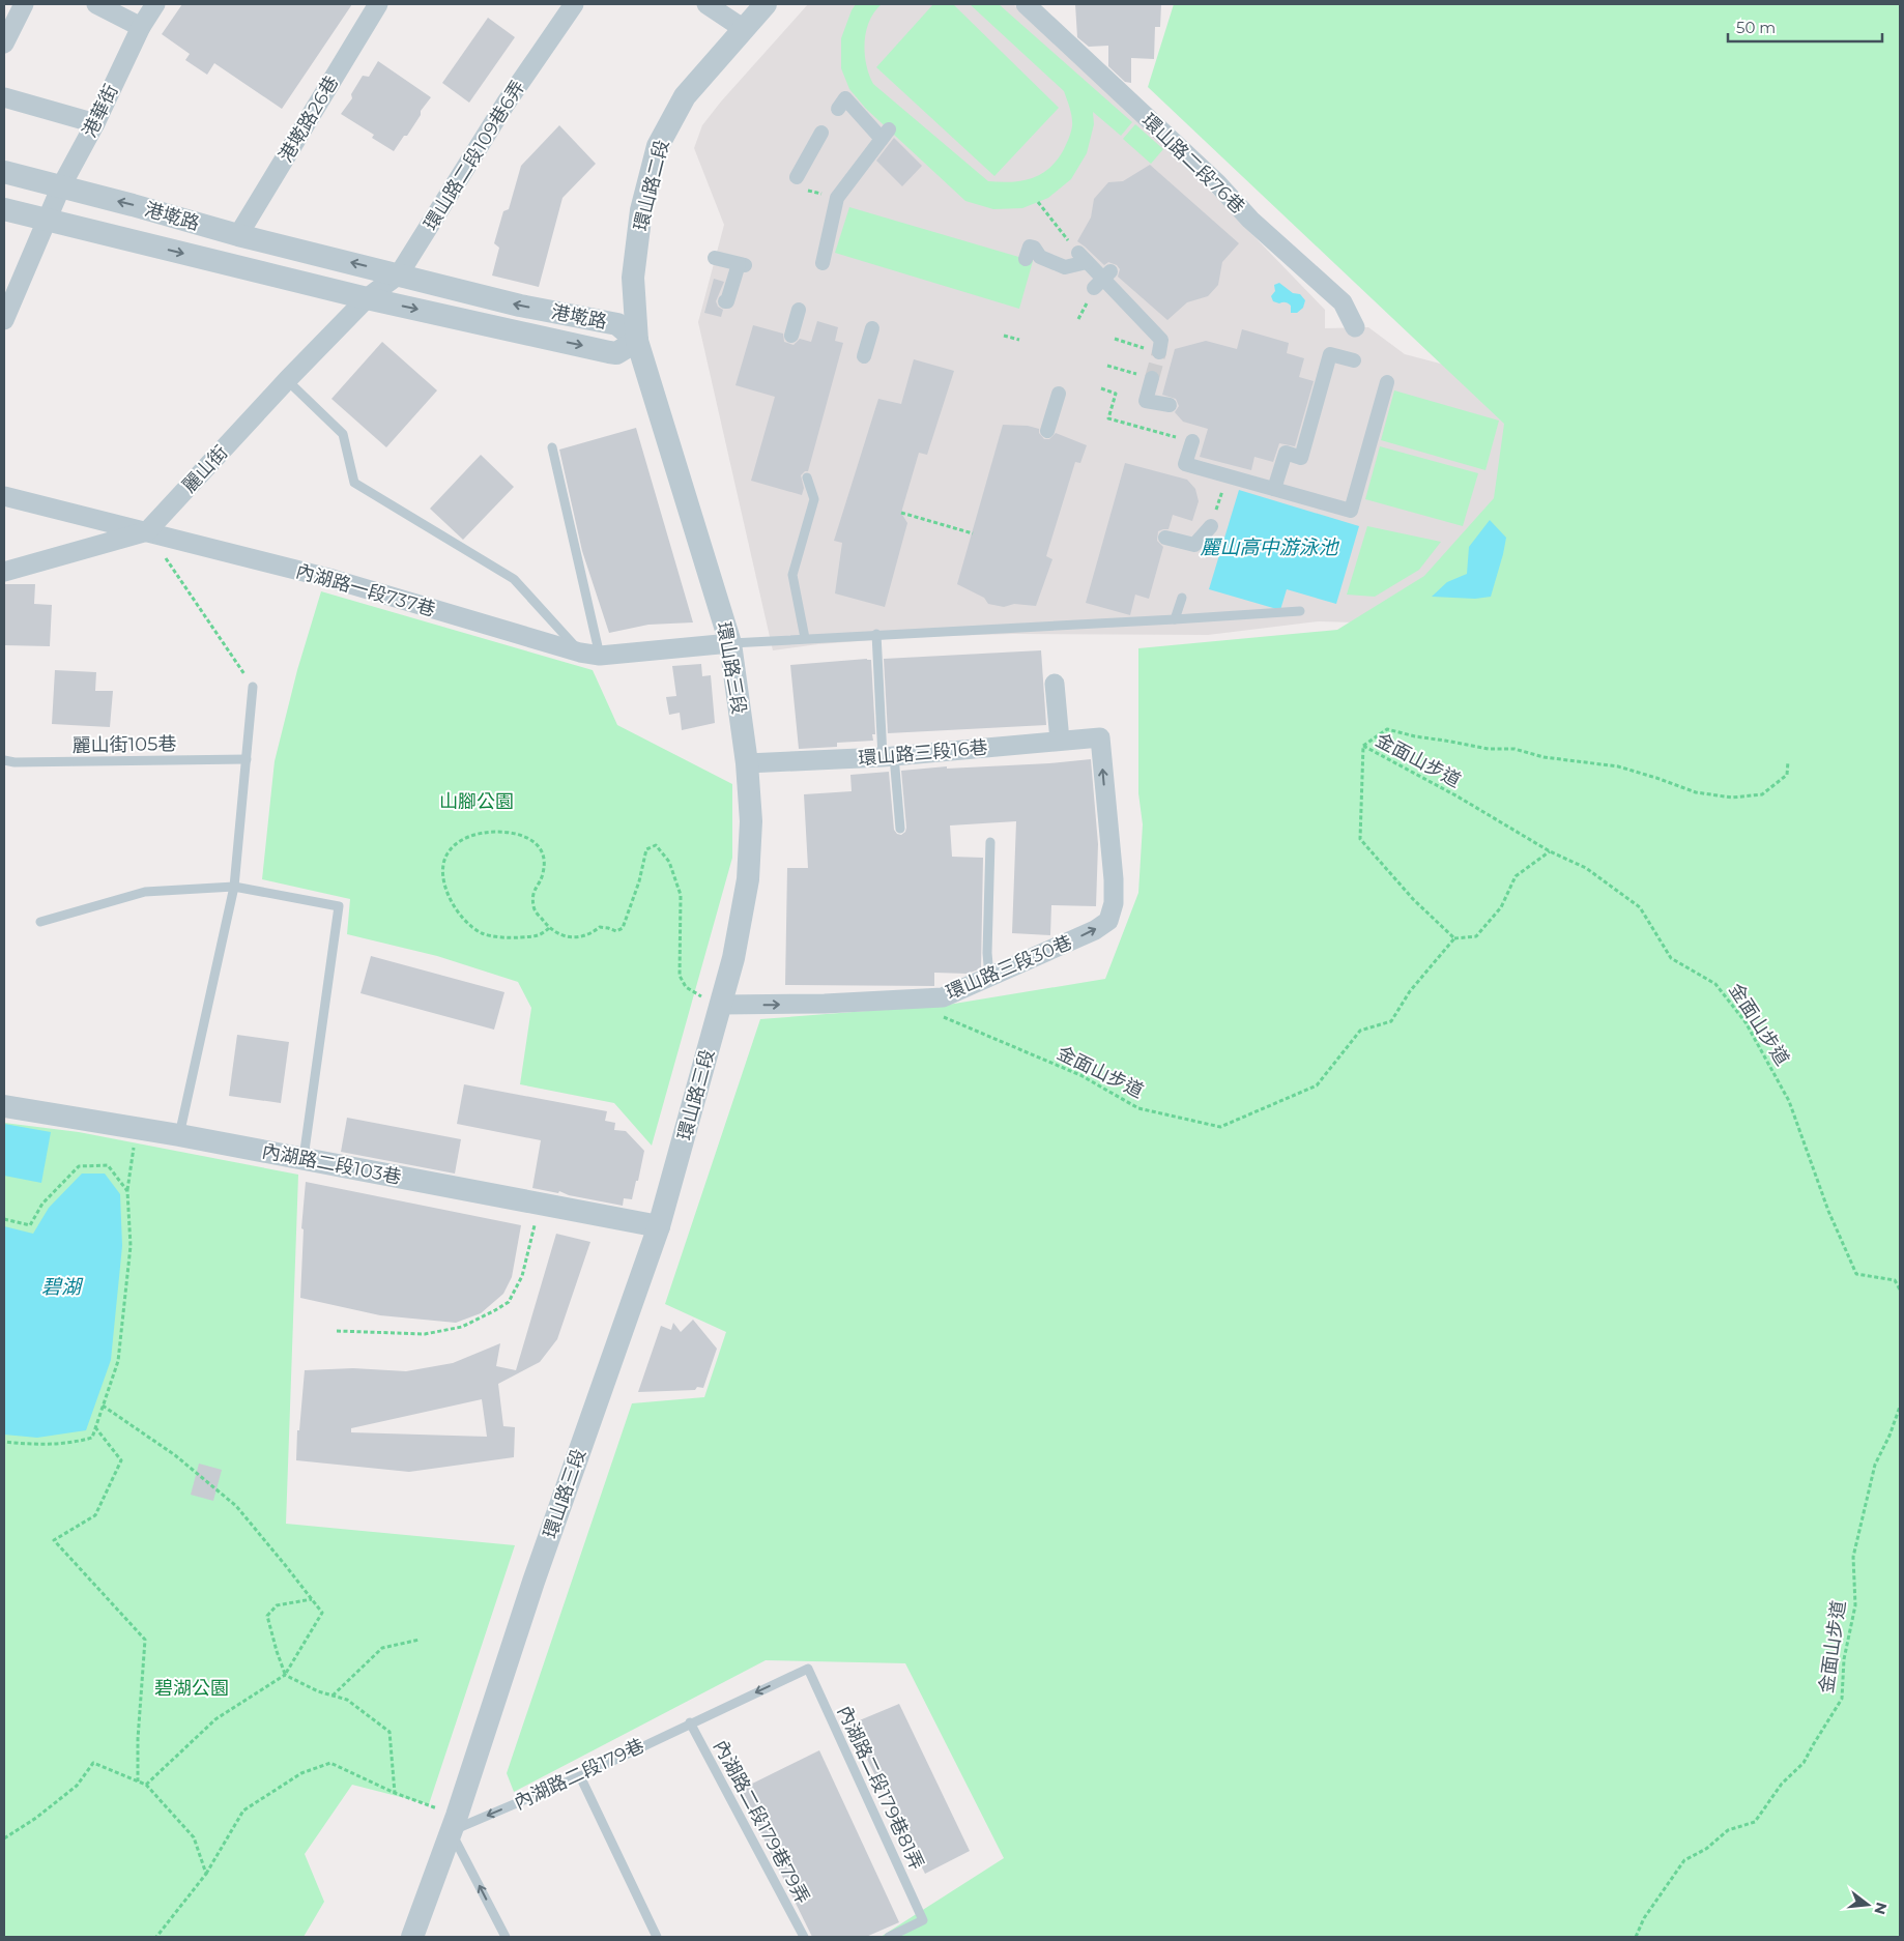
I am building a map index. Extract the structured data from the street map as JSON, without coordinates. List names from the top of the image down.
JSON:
{
  "streets": {
    "street": [
      "港華街",
      "港墘路26巷",
      "環山路二段109巷6弄",
      "環山路二段76巷",
      "環山路二段",
      "港墘路",
      "麗山街",
      "內湖路一段737巷",
      "環山路三段",
      "環山路三段16巷",
      "環山路三段30巷",
      "內湖路二段103巷"
    ],
    "lane": [
      "麗山街105巷",
      "內湖路二段179巷",
      "內湖路二段179巷81弄",
      "內湖路二段179巷79弄"
    ],
    "path": ["金面山步道"]
  },
  "crossings": [
    ["港華街", "港墘路"],
    ["港墘路26巷", "港墘路"],
    ["環山路二段109巷6弄", "港墘路"],
    ["環山路二段109巷6弄", "麗山街"],
    ["環山路二段", "港墘路"],
    ["環山路二段", "環山路三段"],
    ["港墘路", "麗山街"],
    ["港墘路", "環山路三段"],
    ["麗山街", "內湖路一段737巷"],
    ["內湖路一段737巷", "環山路三段"],
    ["環山路三段", "環山路三段16巷"],
    ["環山路三段", "環山路三段30巷"],
    ["環山路三段", "內湖路二段103巷"],
    ["環山路三段", "內湖路二段179巷"],
    ["環山路三段16巷", "環山路三段30巷"],
    ["內湖路二段179巷", "內湖路二段179巷81弄"],
    ["內湖路二段179巷", "內湖路二段179巷79弄"]
  ],
  "one_way": ["內湖路二段179巷"],
  "water": ["麗山高中游泳池", "碧湖"],
  "parks": ["山腳公園", "碧湖公園"],
  "scale_bar": "50 m",
  "north": "right"
}
